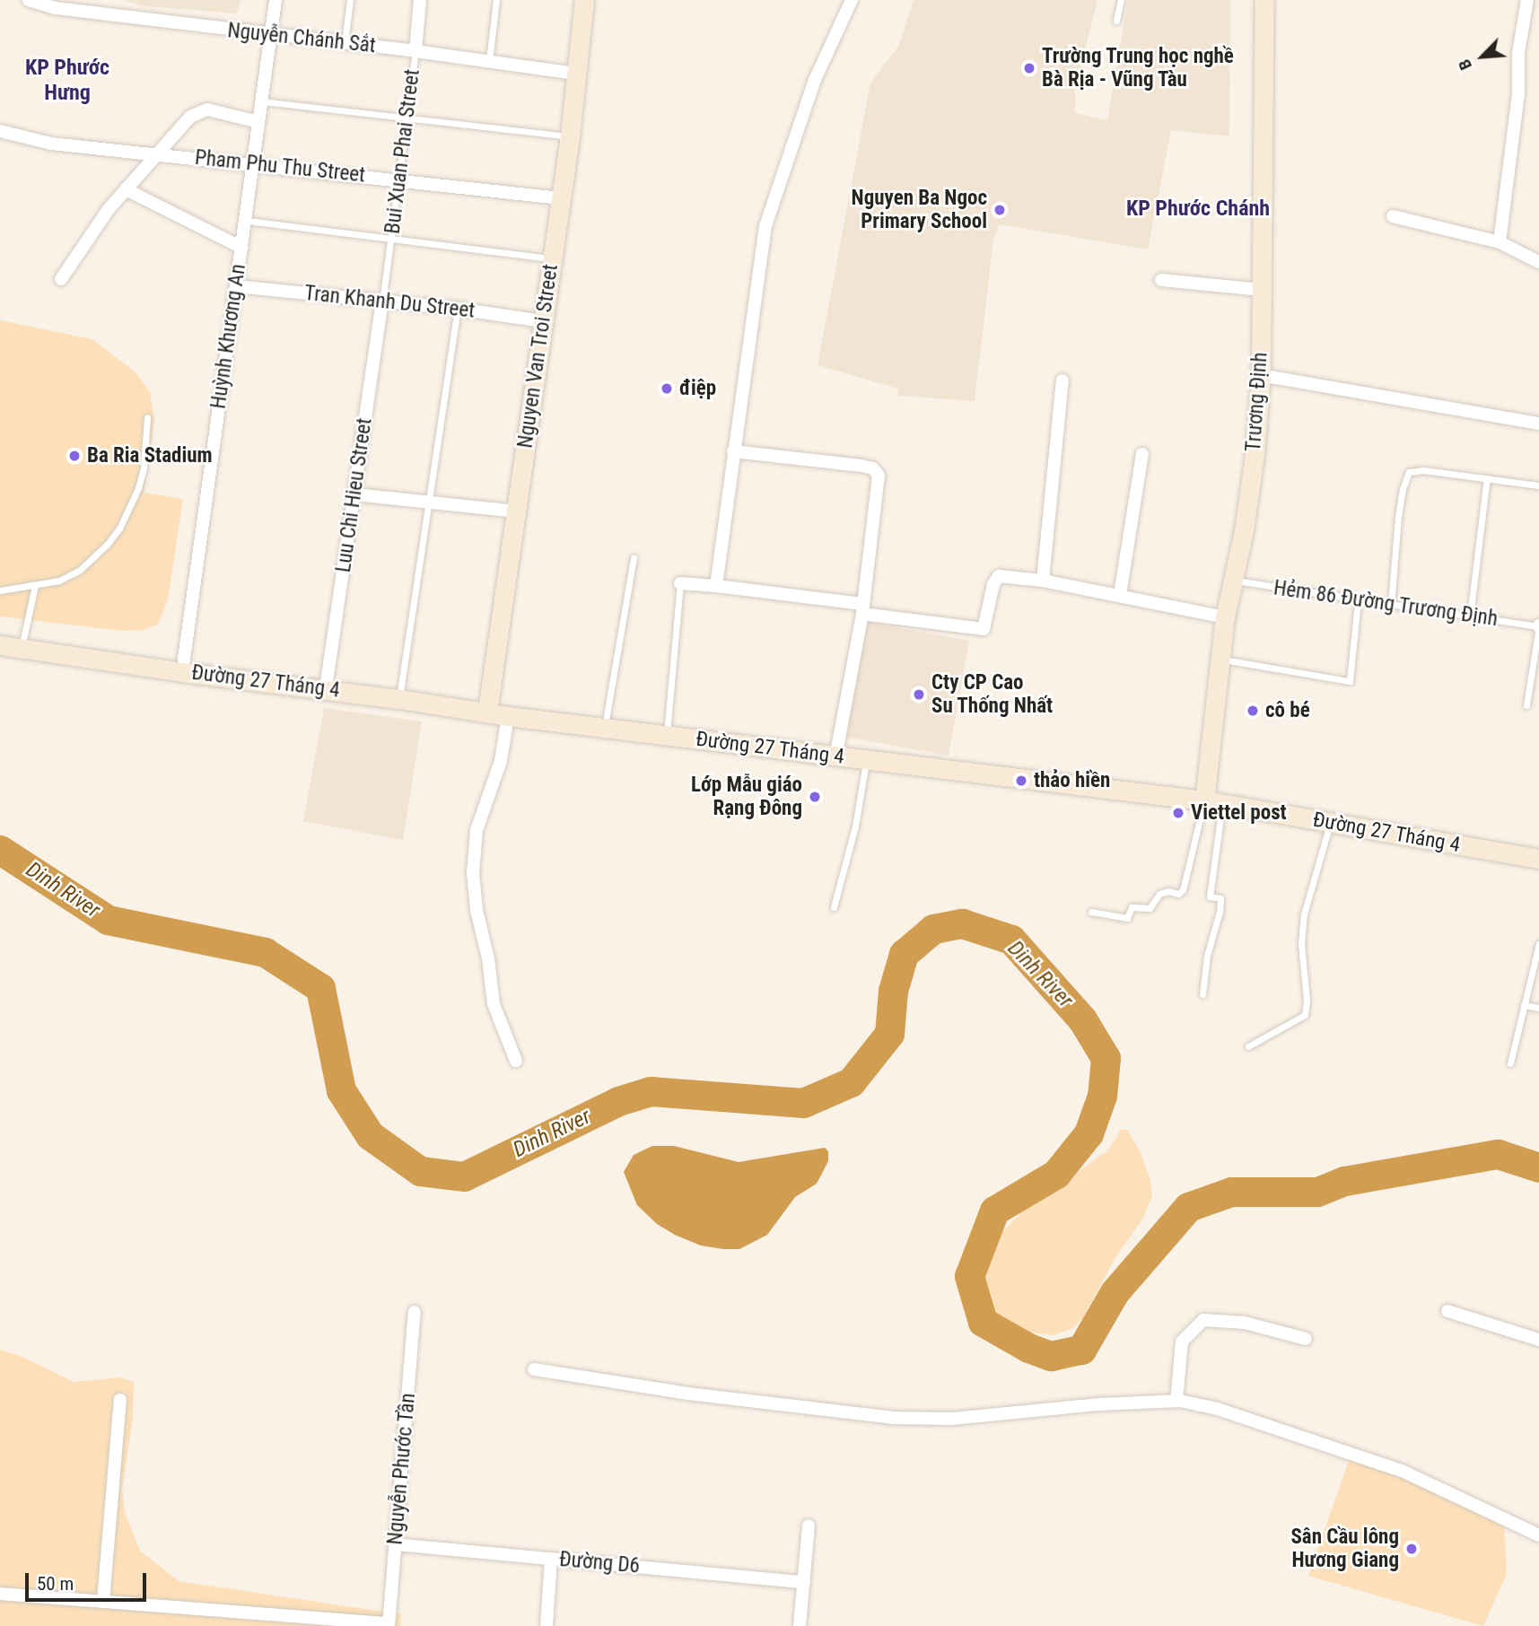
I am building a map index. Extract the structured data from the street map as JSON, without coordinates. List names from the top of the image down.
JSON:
{
  "streets": {
    "street": [
      "Nguyễn Chánh Sắt",
      "Bui Xuan Phai Street",
      "Pham Phu Thu Street",
      "Tran Khanh Du Street",
      "Huỳnh Khương An",
      "Nguyen Van Troi Street",
      "Trương Định",
      "Luu Chi Hieu Street",
      "Đường 27 Tháng 4",
      "Nguyễn Phước Tần",
      "Đường D6"
    ],
    "lane": ["Hẻm 86 Đường Trương Định"]
  },
  "crossings": [
    ["Nguyễn Chánh Sắt", "Bui Xuan Phai Street"],
    ["Nguyễn Chánh Sắt", "Huỳnh Khương An"],
    ["Nguyễn Chánh Sắt", "Nguyen Van Troi Street"],
    ["Bui Xuan Phai Street", "Pham Phu Thu Street"],
    ["Bui Xuan Phai Street", "Tran Khanh Du Street"],
    ["Bui Xuan Phai Street", "Luu Chi Hieu Street"],
    ["Pham Phu Thu Street", "Huỳnh Khương An"],
    ["Pham Phu Thu Street", "Nguyen Van Troi Street"],
    ["Tran Khanh Du Street", "Huỳnh Khương An"],
    ["Tran Khanh Du Street", "Nguyen Van Troi Street"],
    ["Tran Khanh Du Street", "Luu Chi Hieu Street"],
    ["Huỳnh Khương An", "Đường 27 Tháng 4"],
    ["Nguyen Van Troi Street", "Đường 27 Tháng 4"],
    ["Trương Định", "Hẻm 86 Đường Trương Định"],
    ["Trương Định", "Đường 27 Tháng 4"],
    ["Luu Chi Hieu Street", "Đường 27 Tháng 4"],
    ["Nguyễn Phước Tần", "Đường D6"]
  ],
  "districts": ["KP Phước Hưng", "KP Phước Chánh"],
  "water": ["Dinh River"],
  "places": [
    "Trường Trung học nghề Bà Rịa - Vũng Tàu",
    "Nguyen Ba Ngoc Primary School",
    "điệp",
    "Ba Ria Stadium",
    "Cty CP Cao Su Thống Nhất",
    "cô bé",
    "thảo hiền",
    "Lớp Mẫu giáo Rạng Đông",
    "Viettel post",
    "Sân Cầu lông Hương Giang"
  ],
  "scale_bar": "50 m",
  "north": "bottom left"
}
